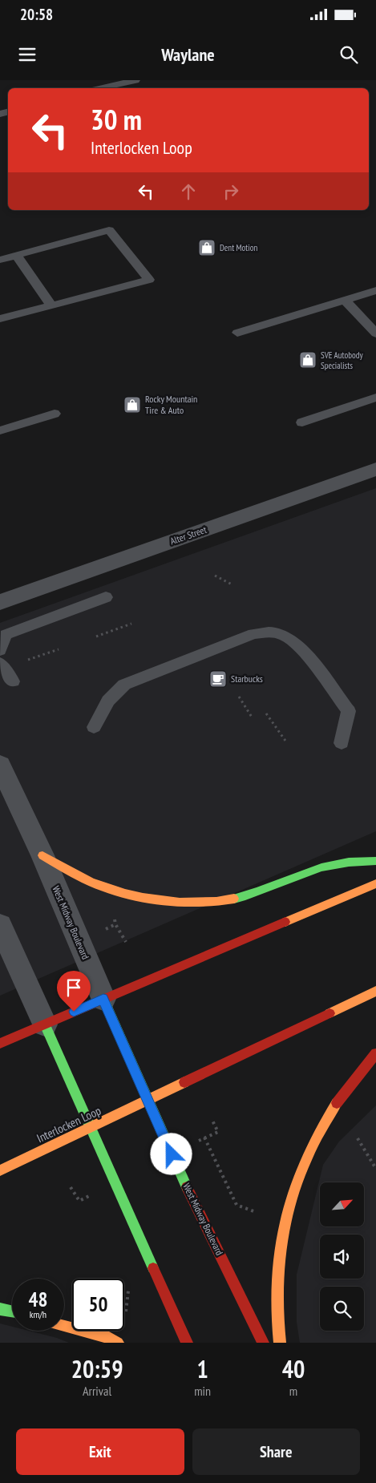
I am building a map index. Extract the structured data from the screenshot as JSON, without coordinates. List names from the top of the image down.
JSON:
{
  "streets": {
    "main road": ["West Midway Boulevard", "Interlocken Loop"],
    "street": ["Alter Street"]
  },
  "crossings": [
    ["West Midway Boulevard", "Interlocken Loop"]
  ],
  "places": {
    "shop": ["Dent Motion", "SVE Autobody Specialists", "Rocky Mountain Tire & Auto"],
    "cafe": ["Starbucks"]
  },
  "north": "top right",
  "page": {
    "status": "20:58",
    "header": "Waylane",
    "turn": ["30 m", "Interlocken Loop"],
    "speed": "48 km/h",
    "limit": "50",
    "eta": [
      "20:59",
      "Arrival",
      "1",
      "min",
      "40",
      "m"
    ],
    "buttons": ["Exit", "Share"]
  }
}
